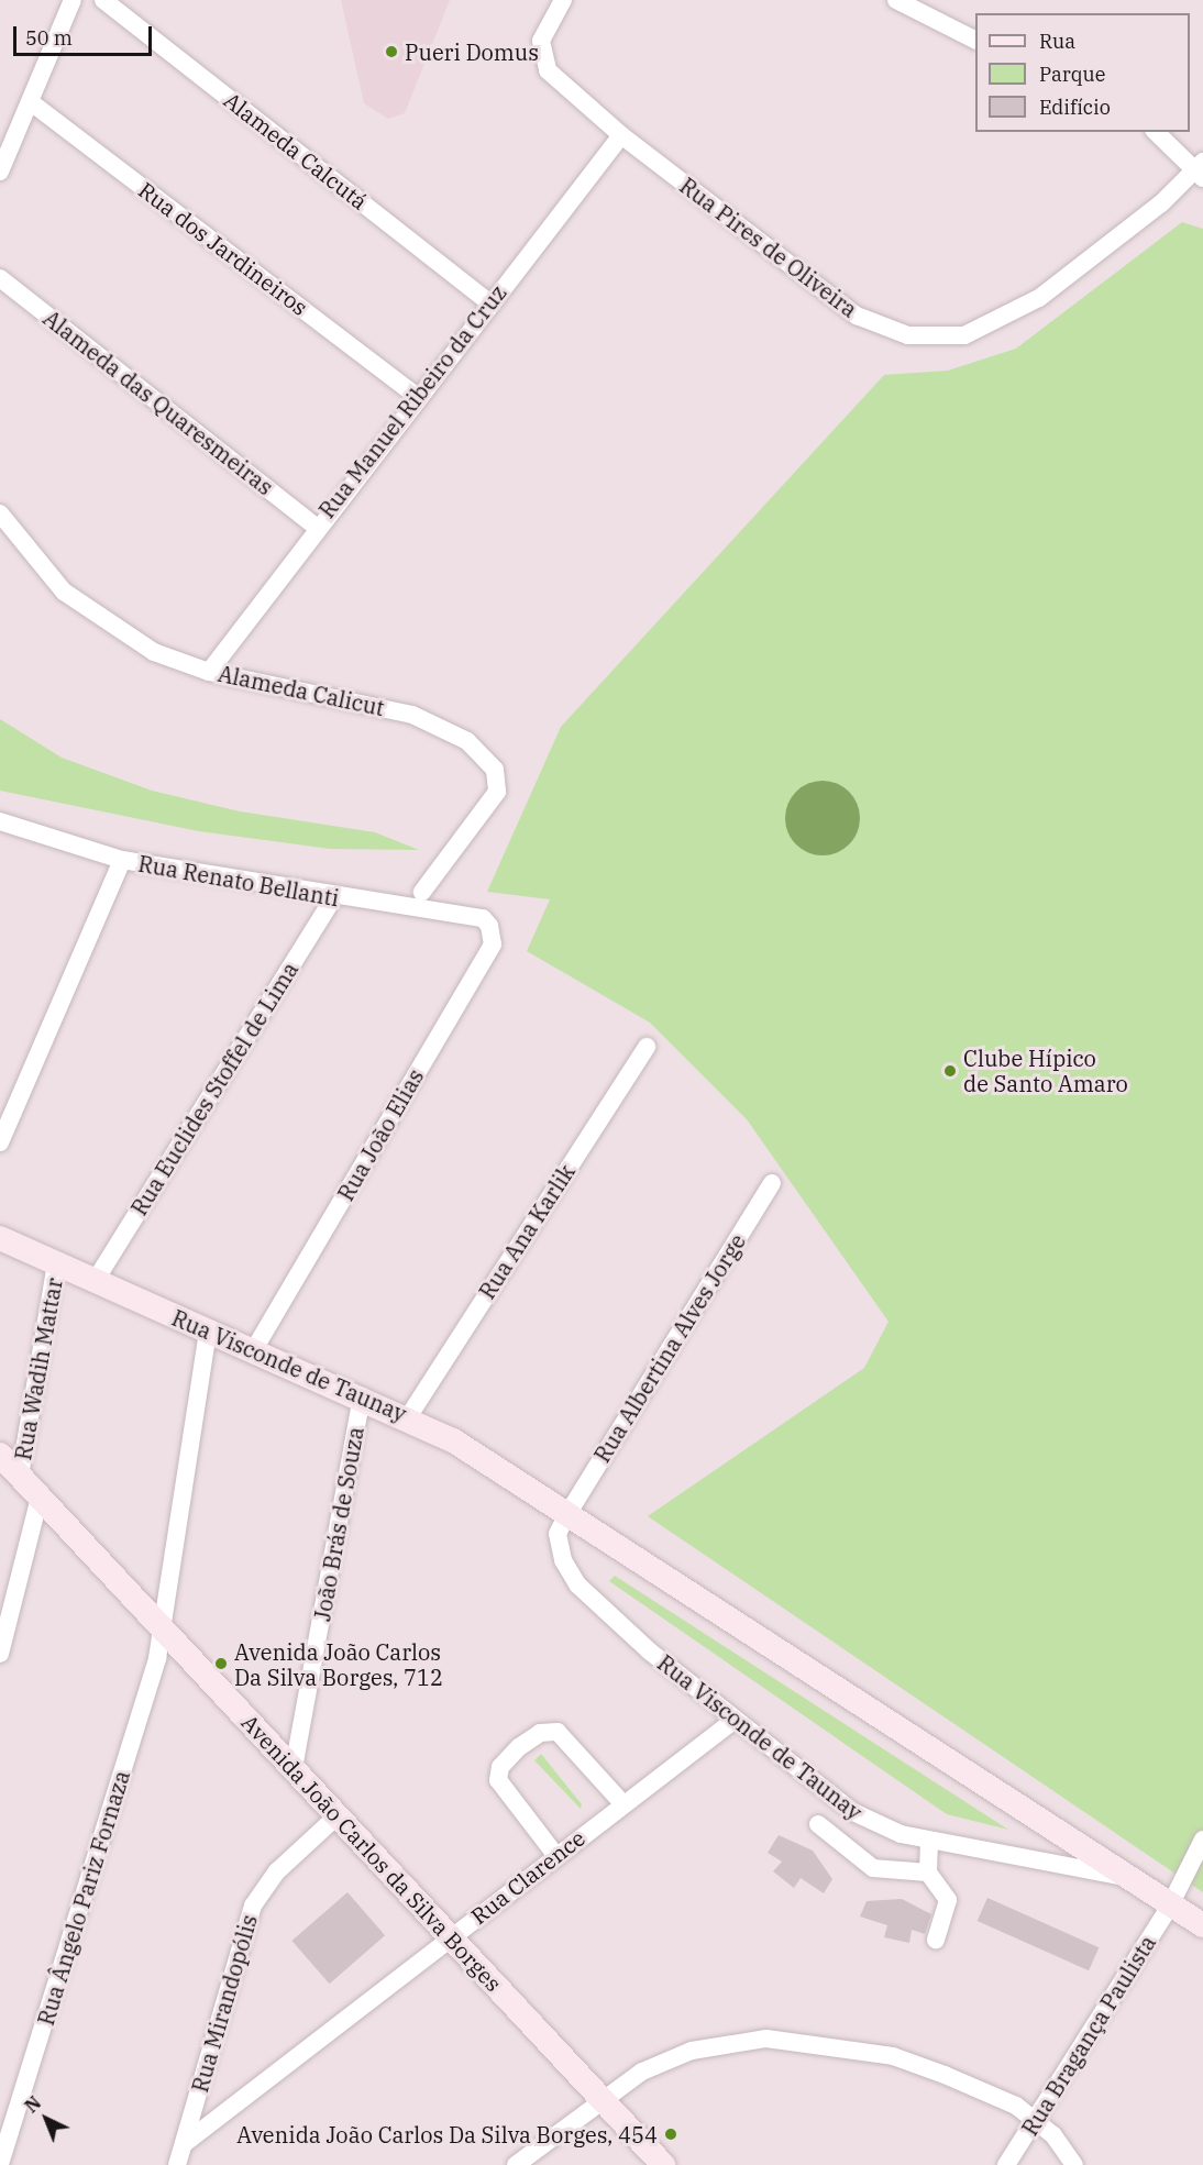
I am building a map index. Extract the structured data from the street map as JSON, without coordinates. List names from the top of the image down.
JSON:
{
  "streets": {
    "street": [
      "Alameda Calcutá",
      "Rua Pires de Oliveira",
      "Rua dos Jardineiros",
      "Rua Manuel Ribeiro da Cruz",
      "Alameda das Quaresmeiras",
      "Alameda Calicut",
      "Rua Renato Bellanti",
      "Rua Euclides Stoffel de Lima",
      "Rua João Elias",
      "Rua Ana Karlik",
      "Rua Albertina Alves Jorge",
      "Rua Visconde de Taunay",
      "Rua Wadih Mattar",
      "João Brás de Souza",
      "Avenida João Carlos da Silva Borges",
      "Rua Clarence",
      "Rua Ângelo Pariz Fornaza",
      "Rua Mirandopólis",
      "Rua Bragança Paulista"
    ]
  },
  "crossings": [
    ["Alameda Calcutá", "Rua Manuel Ribeiro da Cruz"],
    ["Rua Pires de Oliveira", "Rua Manuel Ribeiro da Cruz"],
    ["Rua dos Jardineiros", "Rua Manuel Ribeiro da Cruz"],
    ["Rua Manuel Ribeiro da Cruz", "Alameda das Quaresmeiras"],
    ["Rua Manuel Ribeiro da Cruz", "Alameda Calicut"],
    ["Rua Renato Bellanti", "Rua Euclides Stoffel de Lima"],
    ["Rua Renato Bellanti", "Rua João Elias"],
    ["Rua Euclides Stoffel de Lima", "Rua Visconde de Taunay"],
    ["Rua João Elias", "Rua Visconde de Taunay"],
    ["Rua Ana Karlik", "Rua Visconde de Taunay"],
    ["Rua Albertina Alves Jorge", "Rua Visconde de Taunay"],
    ["Rua Visconde de Taunay", "Rua Wadih Mattar"],
    ["Rua Visconde de Taunay", "João Brás de Souza"],
    ["Rua Visconde de Taunay", "Rua Clarence"],
    ["Rua Visconde de Taunay", "Rua Ângelo Pariz Fornaza"],
    ["Rua Visconde de Taunay", "Rua Bragança Paulista"],
    ["Rua Wadih Mattar", "Avenida João Carlos da Silva Borges"],
    ["João Brás de Souza", "Avenida João Carlos da Silva Borges"],
    ["Avenida João Carlos da Silva Borges", "Rua Clarence"],
    ["Avenida João Carlos da Silva Borges", "Rua Ângelo Pariz Fornaza"],
    ["Avenida João Carlos da Silva Borges", "Rua Mirandopólis"],
    ["Rua Clarence", "Rua Mirandopólis"]
  ],
  "places": [
    "Pueri Domus",
    "Clube Hípico de Santo Amaro",
    "Avenida João Carlos Da Silva Borges, 712",
    "Avenida João Carlos Da Silva Borges, 454"
  ],
  "legend": ["Rua", "Parque", "Edifício"],
  "scale_bar": "50 m",
  "north": "top left"
}
